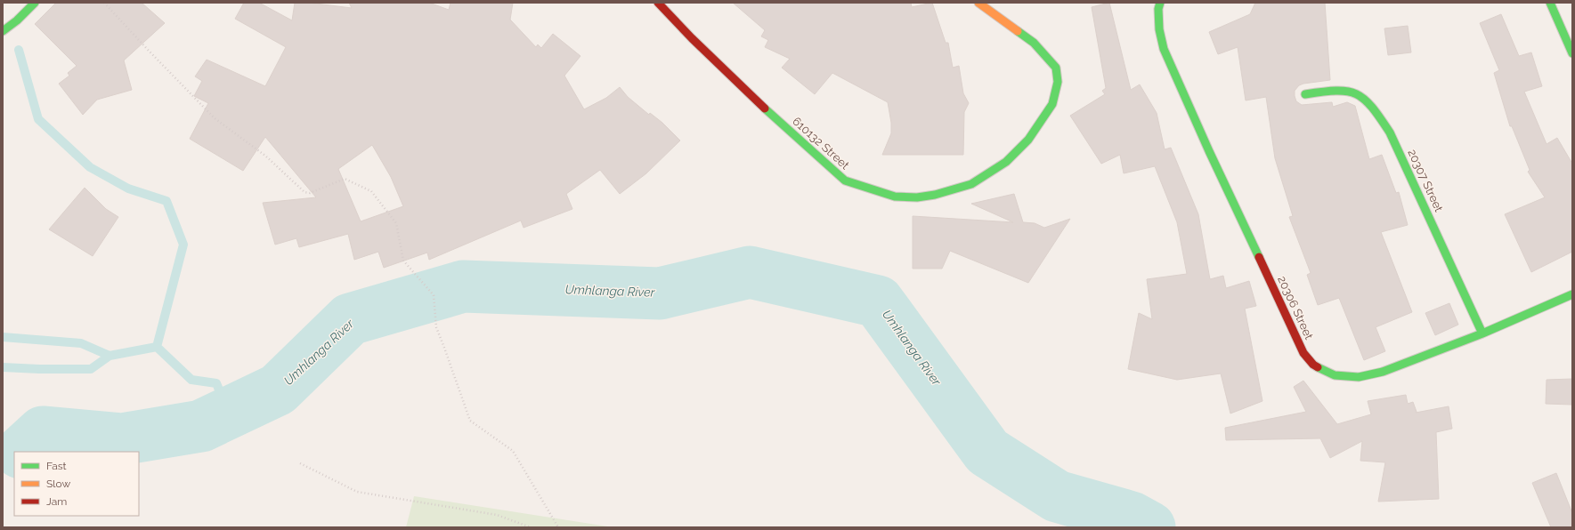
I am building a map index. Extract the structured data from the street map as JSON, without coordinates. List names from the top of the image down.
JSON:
{
  "streets": {
    "street": ["610132 Street", "20307 Street", "20306 Street"]
  },
  "crossings": [
    ["20307 Street", "20306 Street"]
  ],
  "water": ["Umhlanga River"],
  "legend": ["Fast", "Slow", "Jam"]
}
